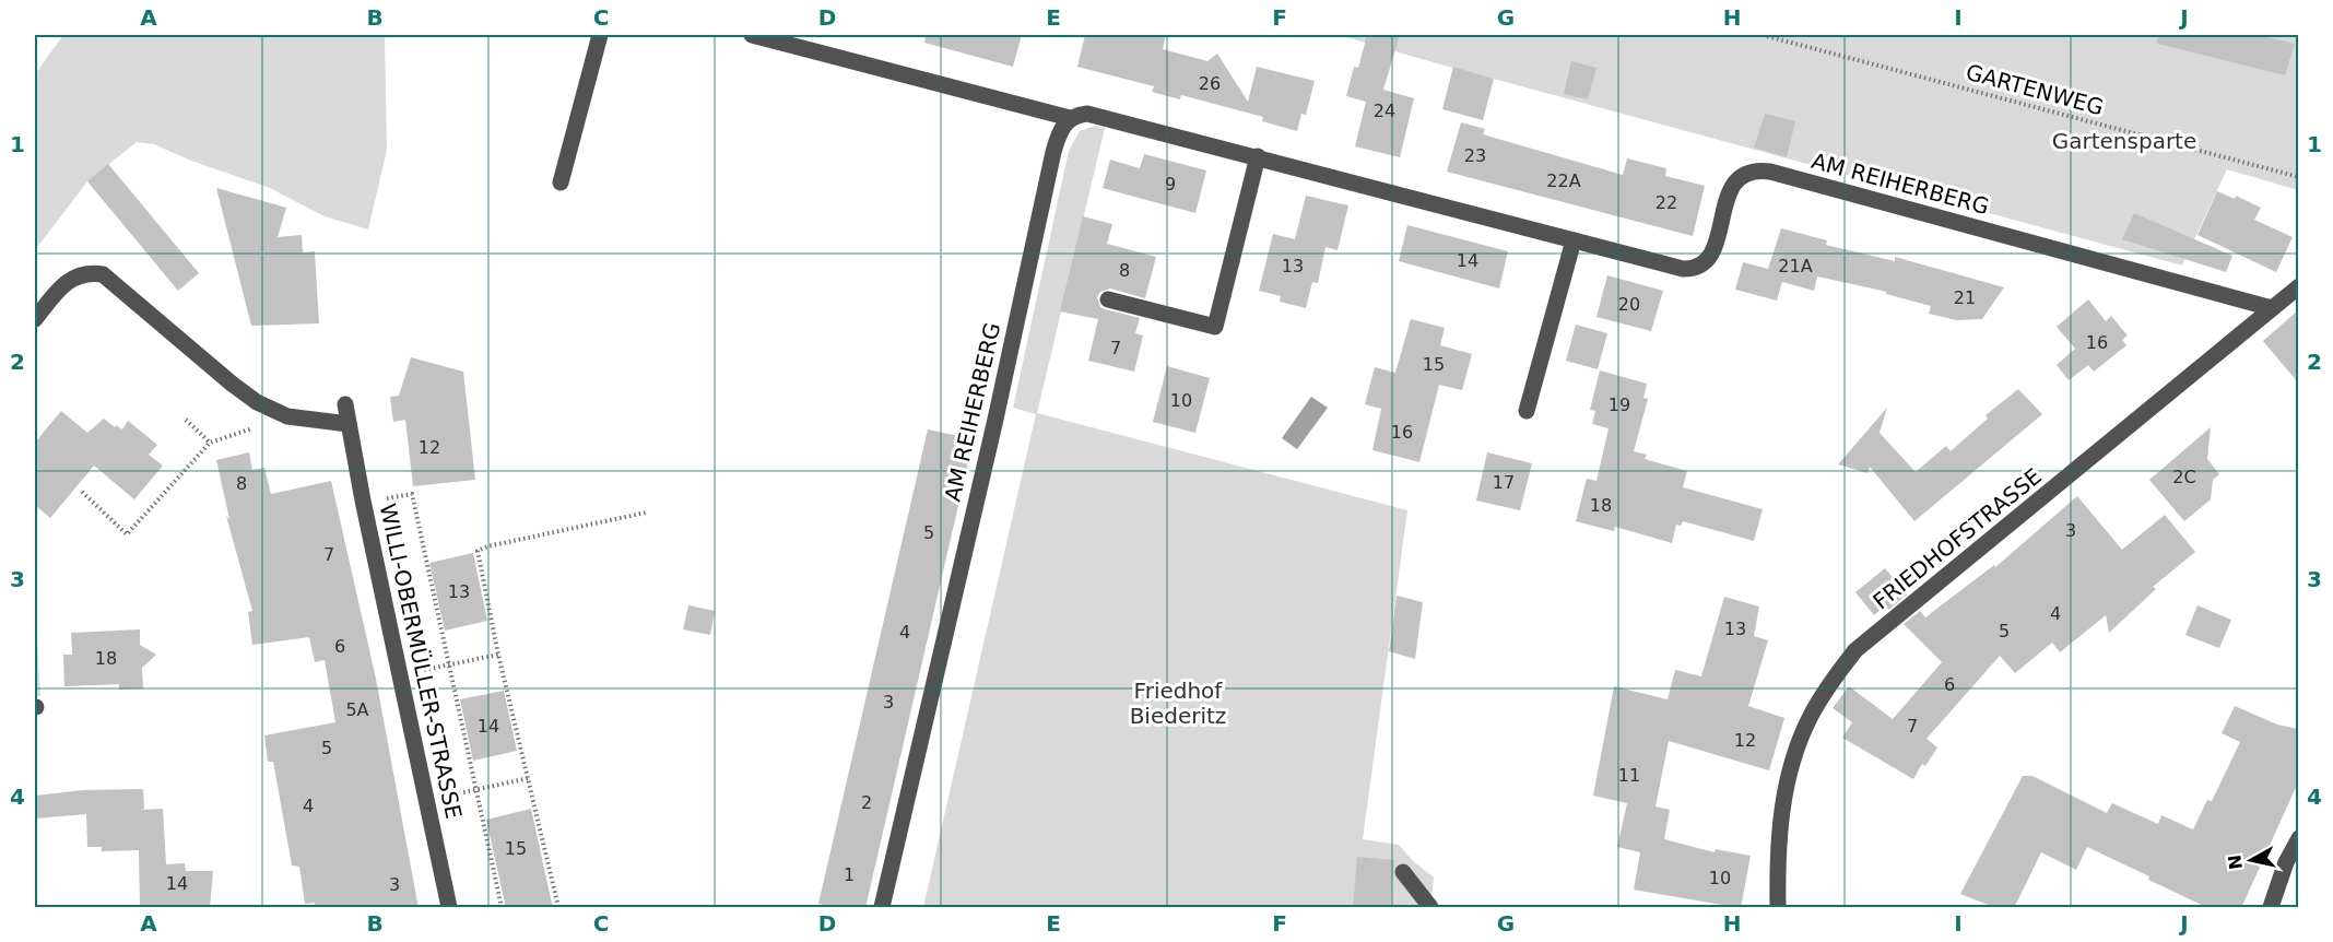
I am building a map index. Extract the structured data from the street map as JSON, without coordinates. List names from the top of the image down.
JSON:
{
  "streets": {
    "street": ["AM REIHERBERG", "FRIEDHOFSTRASSE", "WILLI-OBERMÜLLER-STRASSE"],
    "path": ["GARTENWEG"]
  },
  "crossings": [
    ["AM REIHERBERG", "FRIEDHOFSTRASSE"]
  ],
  "parks": ["Gartensparte", "Friedhof Biederitz"],
  "house_numbers": [
    "26",
    "24",
    "23",
    "22A",
    "9",
    "22",
    "14",
    "13",
    "21A",
    "8",
    "21",
    "20",
    "16",
    "7",
    "15",
    "10",
    "19",
    "16",
    "12",
    "2C",
    "17",
    "8",
    "18",
    "3",
    "5",
    "7",
    "13",
    "4",
    "13",
    "5",
    "4",
    "6",
    "18",
    "6",
    "3",
    "5A",
    "14",
    "7",
    "12",
    "5",
    "11",
    "2",
    "4",
    "15",
    "1",
    "10",
    "14",
    "3"
  ],
  "north": "left",
  "grid": {
    "columns": [
      "A",
      "B",
      "C",
      "D",
      "E",
      "F",
      "G",
      "H",
      "I",
      "J"
    ],
    "rows": [
      "1",
      "2",
      "3",
      "4"
    ]
  }
}
